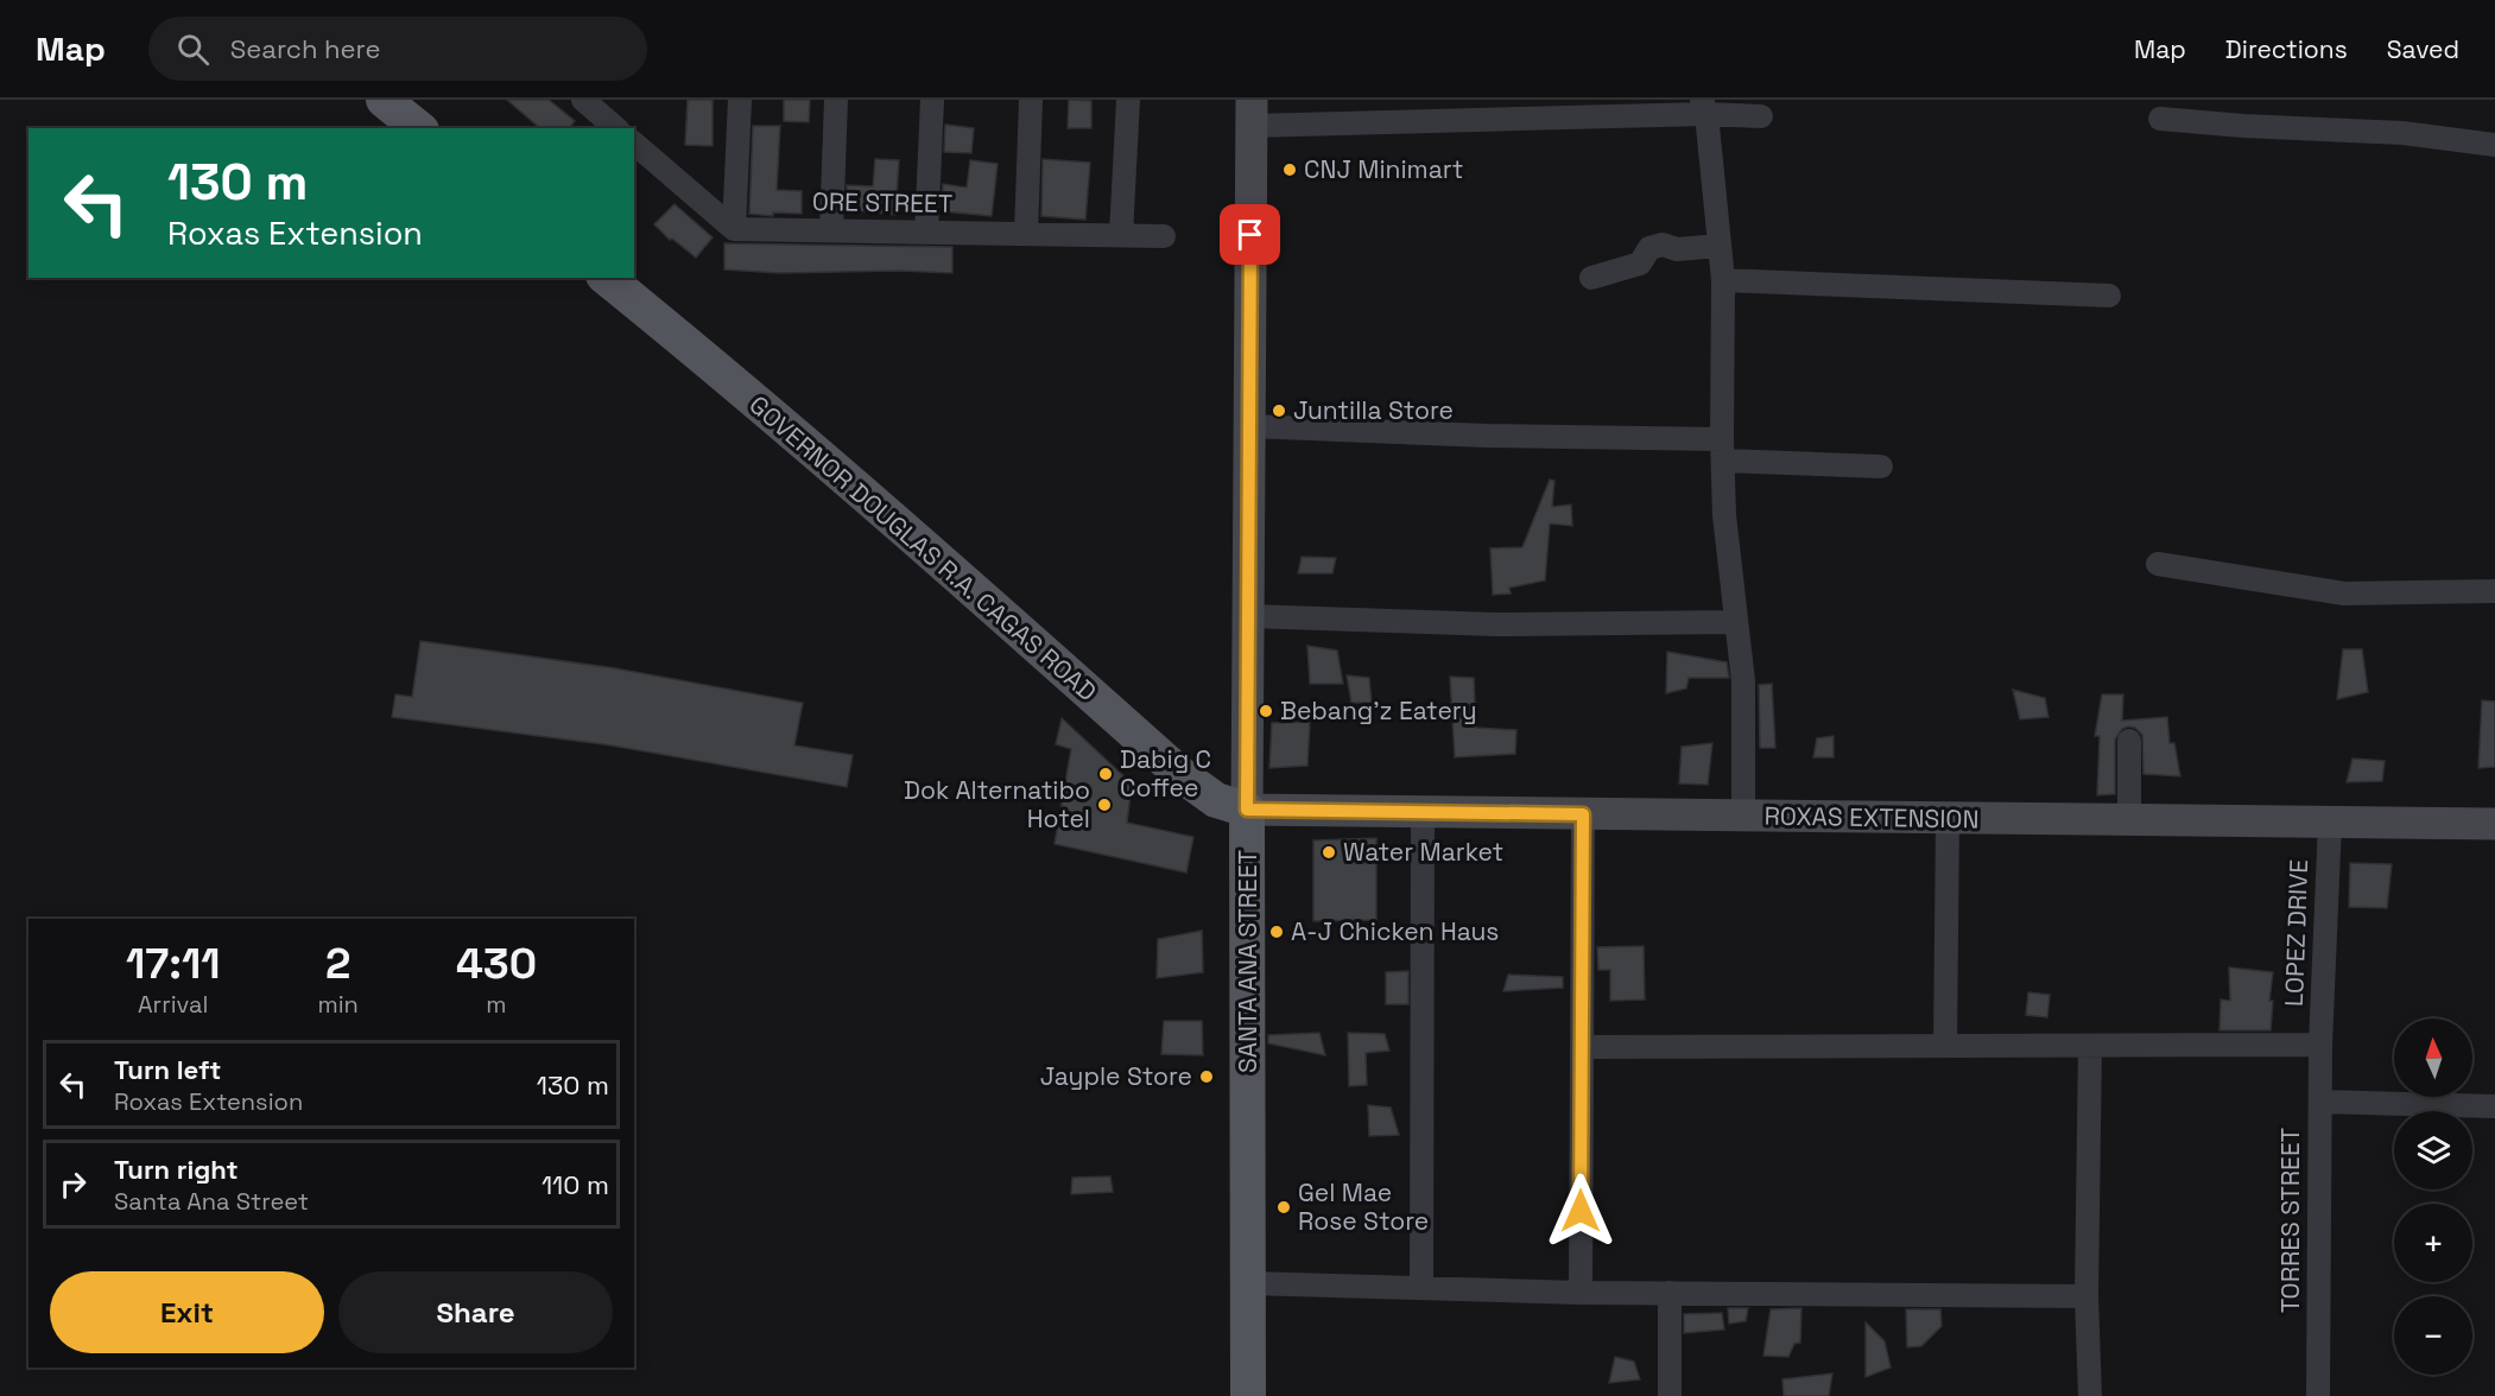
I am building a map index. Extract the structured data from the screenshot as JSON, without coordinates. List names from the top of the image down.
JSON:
{
  "streets": {
    "main road": ["GOVERNOR DOUGLAS R.A. CAGAS ROAD", "ROXAS EXTENSION", "SANTA ANA STREET"],
    "street": ["ORE STREET", "LOPEZ DRIVE", "TORRES STREET"]
  },
  "crossings": [
    ["GOVERNOR DOUGLAS R.A. CAGAS ROAD", "ROXAS EXTENSION"],
    ["GOVERNOR DOUGLAS R.A. CAGAS ROAD", "SANTA ANA STREET"],
    ["ROXAS EXTENSION", "LOPEZ DRIVE"],
    ["ROXAS EXTENSION", "SANTA ANA STREET"],
    ["LOPEZ DRIVE", "TORRES STREET"]
  ],
  "places": [
    "CNJ Minimart",
    "Juntilla Store",
    "Bebang'z Eatery",
    "Dabig C Coffee",
    "Dok Alternatibo Hotel",
    "Water Market",
    "A-J Chicken Haus",
    "Jayple Store",
    "Gel Mae Rose Store"
  ],
  "north": "top",
  "page": {
    "header": "Map",
    "search": "Search here",
    "nav": ["Map", "Directions", "Saved"],
    "turn": ["130 m", "Roxas Extension"],
    "eta": [
      "17:11",
      "Arrival",
      "2",
      "min",
      "430",
      "m"
    ],
    "map_buttons": ["+", "−"],
    "list": [
      {
        "name": "Turn left",
        "note": "Roxas Extension",
        "value": "130 m"
      },
      {
        "name": "Turn right",
        "note": "Santa Ana Street",
        "value": "110 m"
      }
    ],
    "buttons": ["Exit", "Share"]
  }
}
